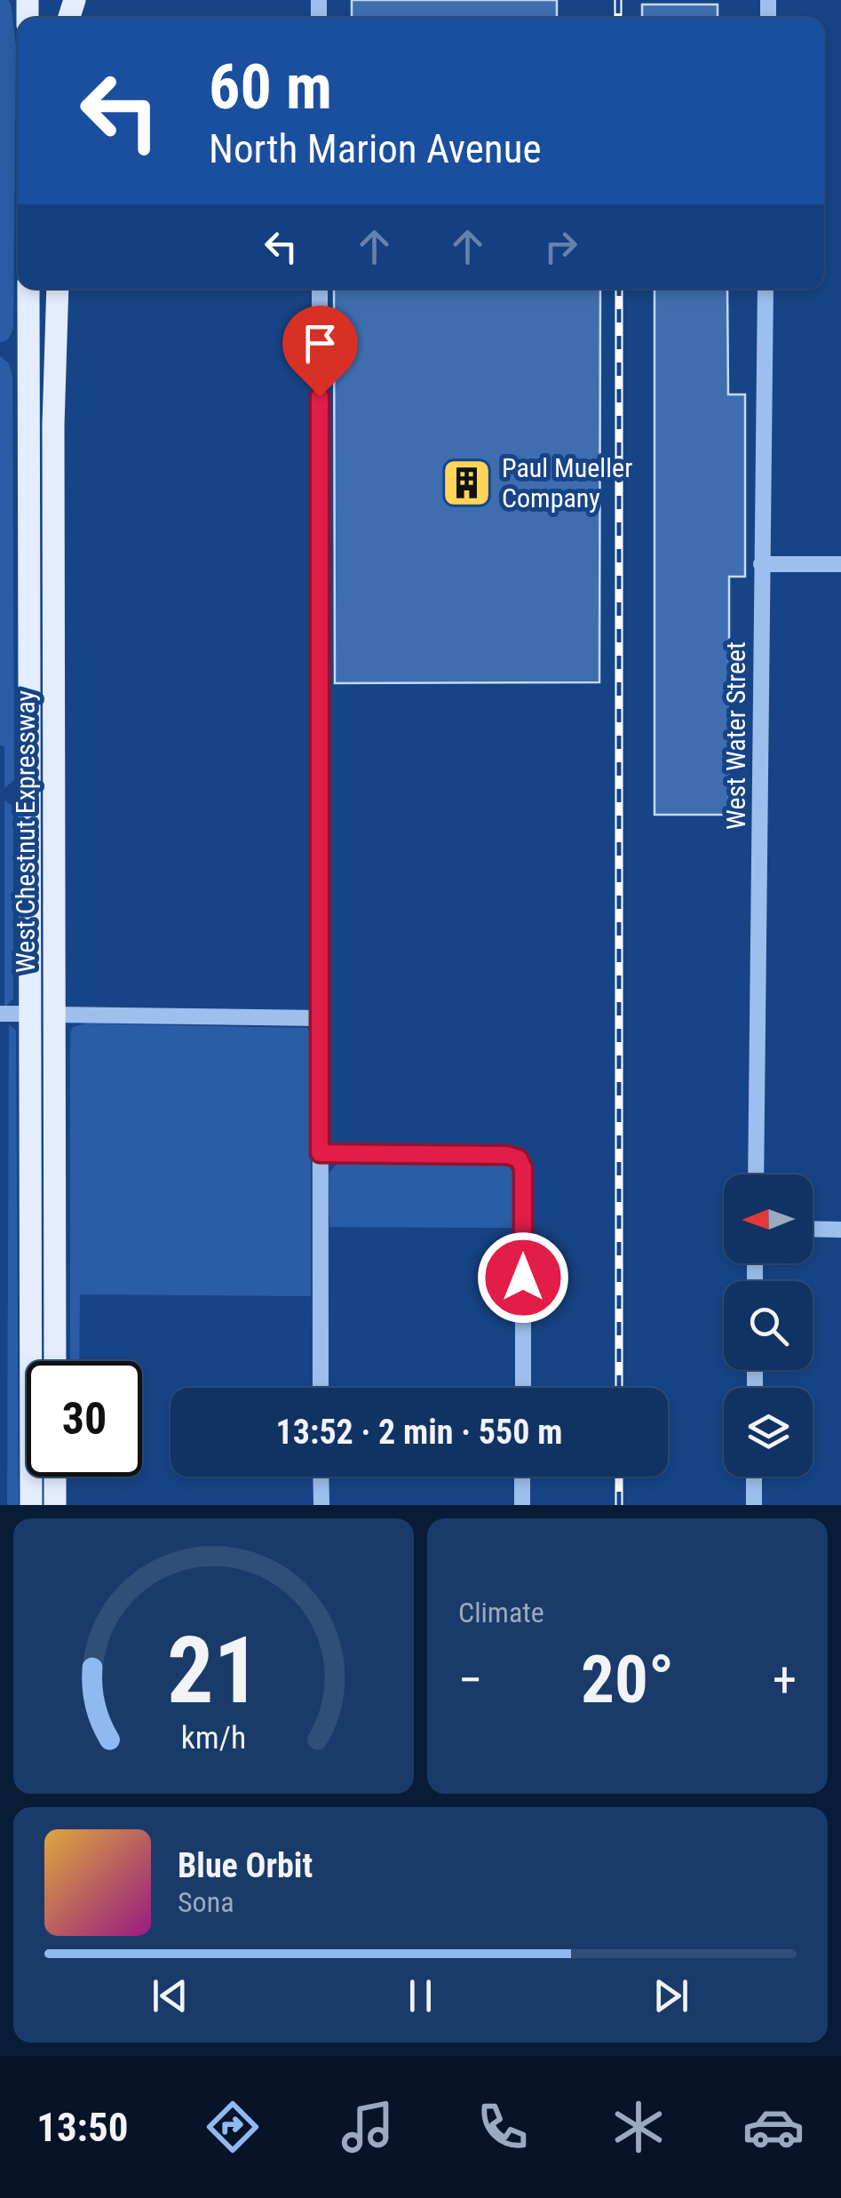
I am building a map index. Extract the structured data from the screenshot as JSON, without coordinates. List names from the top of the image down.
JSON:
{
  "streets": {
    "main road": ["West Chestnut Expressway"],
    "street": ["West Water Street"]
  },
  "places": {
    "building": ["Paul Mueller Company"]
  },
  "north": "left",
  "page": {
    "turn": ["60 m", "North Marion Avenue"],
    "limit": "30",
    "trip": "13:52 · 2 min · 550 m",
    "tile": "Climate",
    "heat": ["−", "20°", "+"],
    "song": ["Blue Orbit", "Sona"],
    "tabs": "13:50",
    "gauge": ["21", "km/h"]
  }
}
